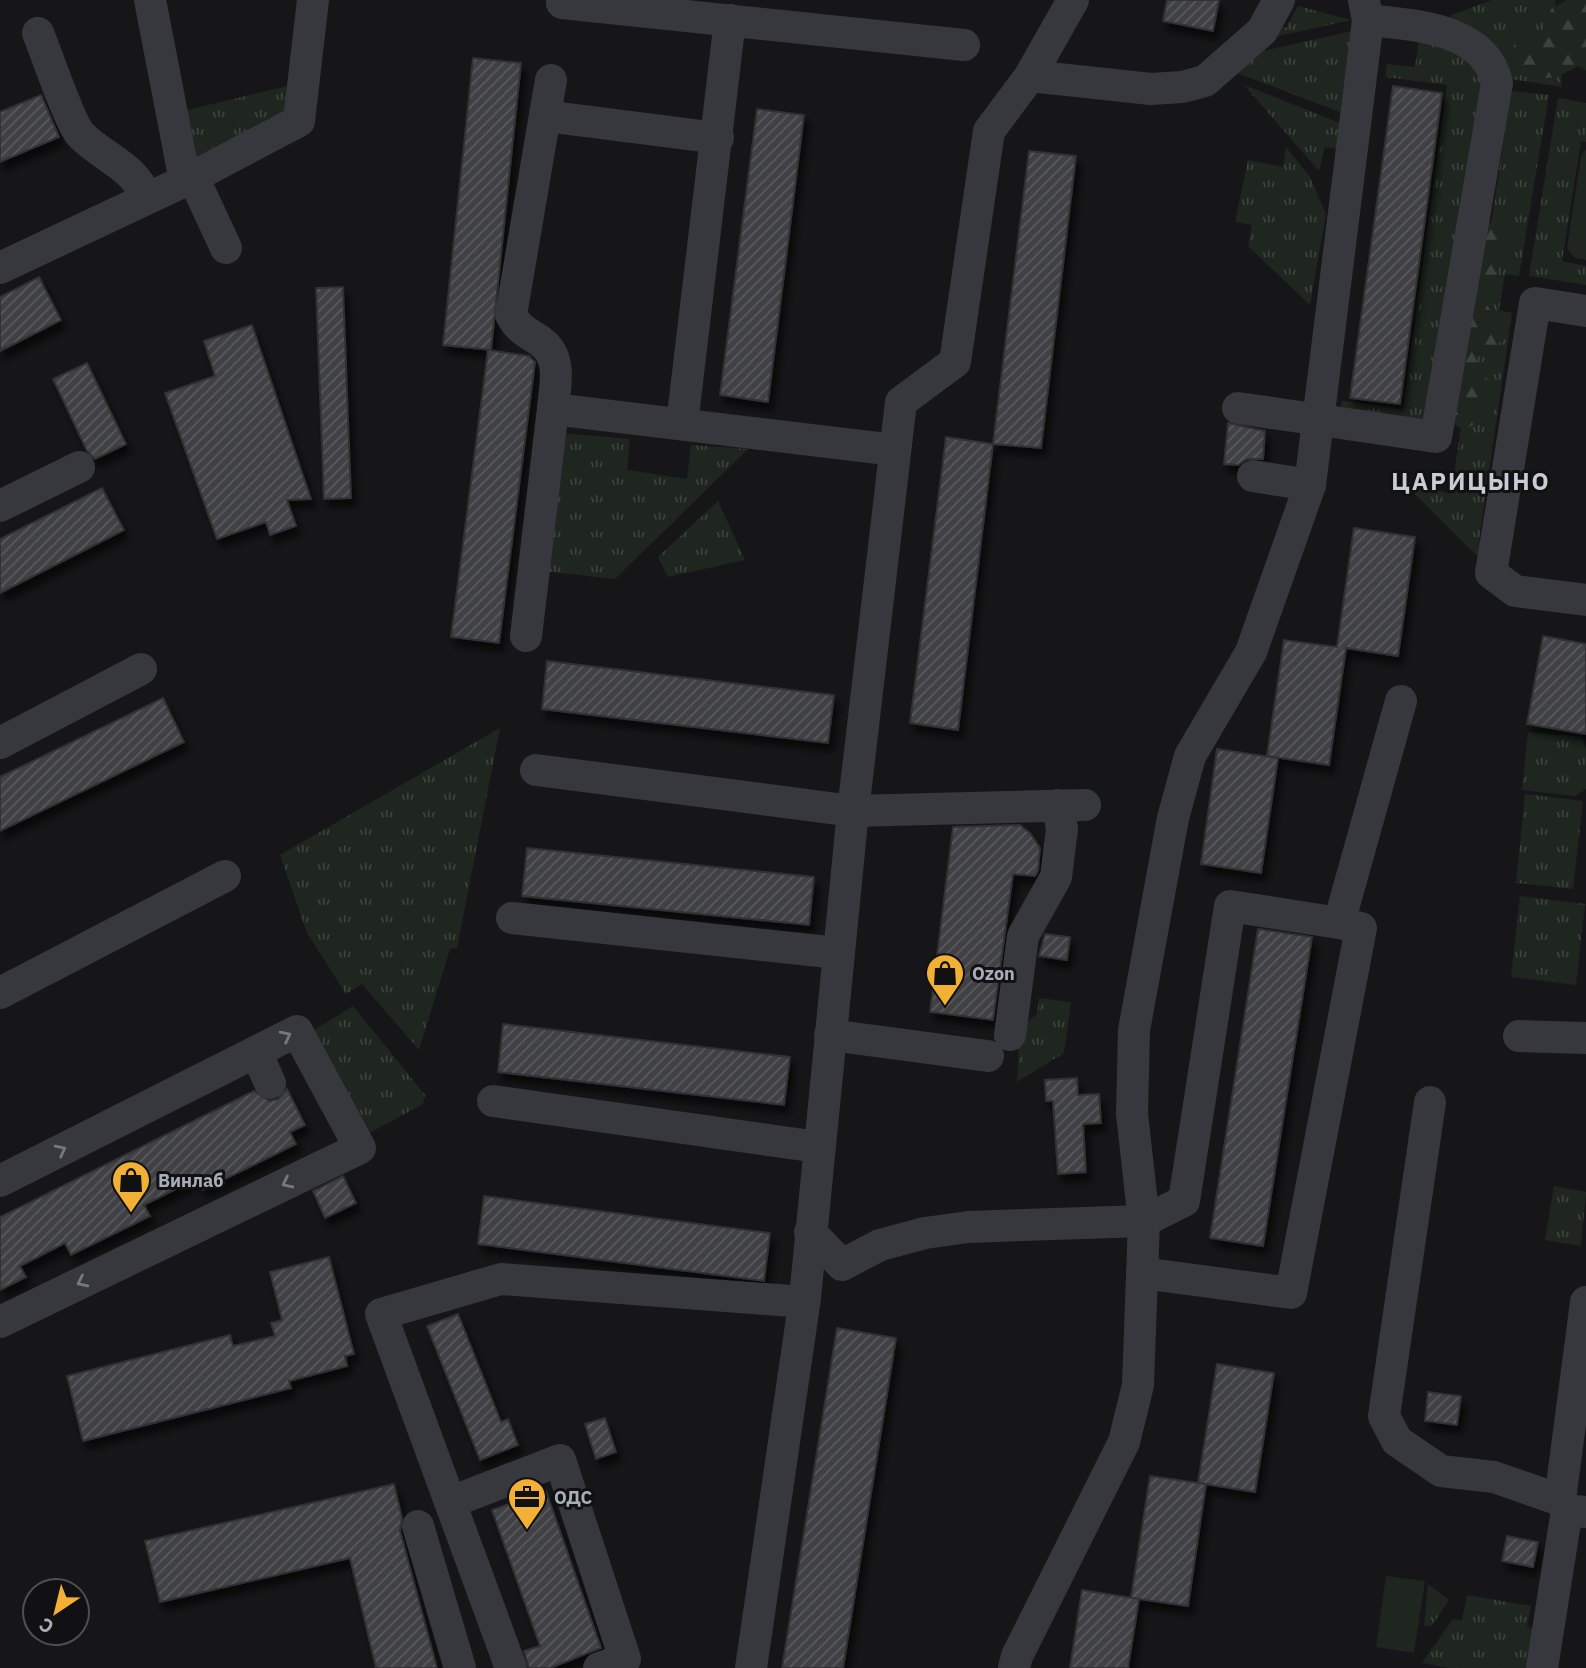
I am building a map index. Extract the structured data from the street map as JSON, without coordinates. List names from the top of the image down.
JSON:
{
  "districts": ["ЦАРИЦЫНО"],
  "places": {
    "shop": ["Ozon", "Винлаб"],
    "office": ["ОДС"]
  },
  "north": "bottom left"
}
